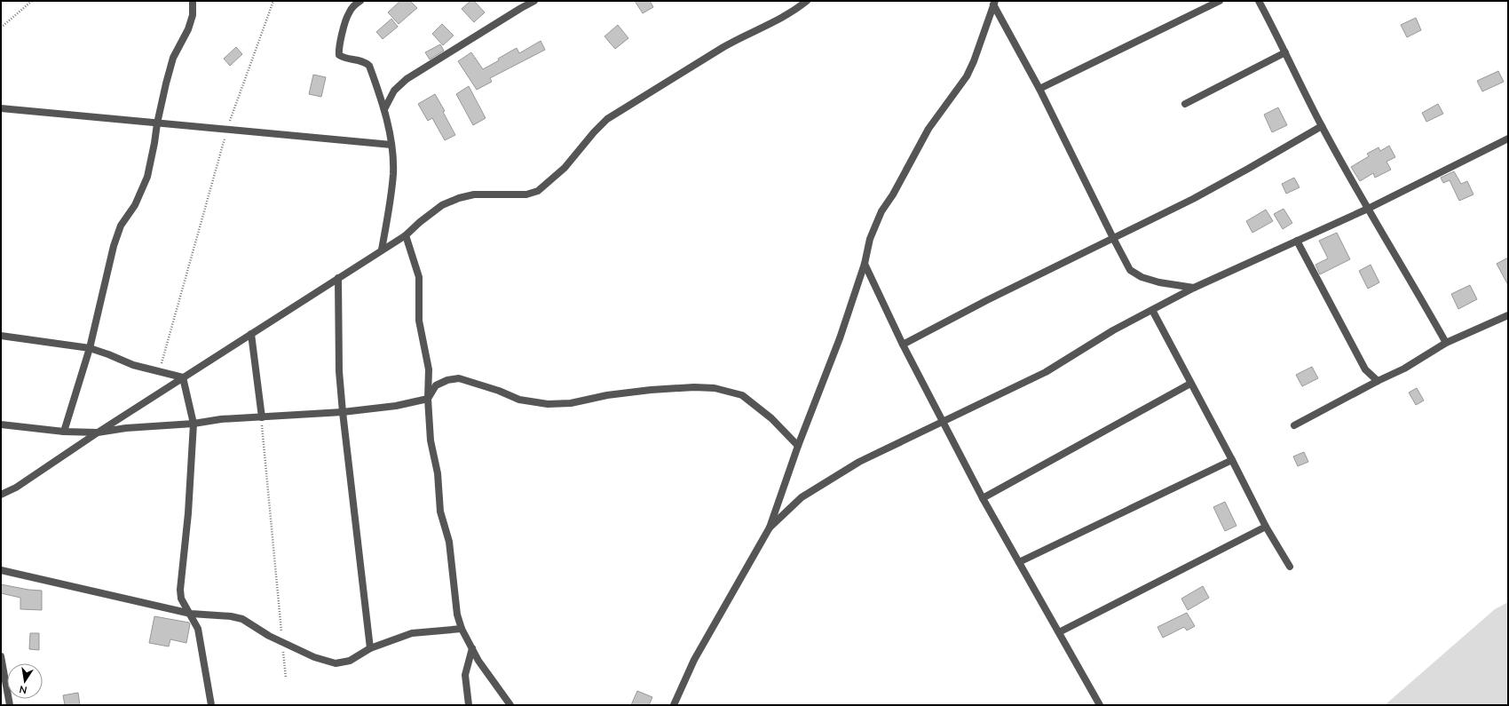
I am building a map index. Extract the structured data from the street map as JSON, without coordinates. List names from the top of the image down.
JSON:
{
  "north": "bottom"
}
